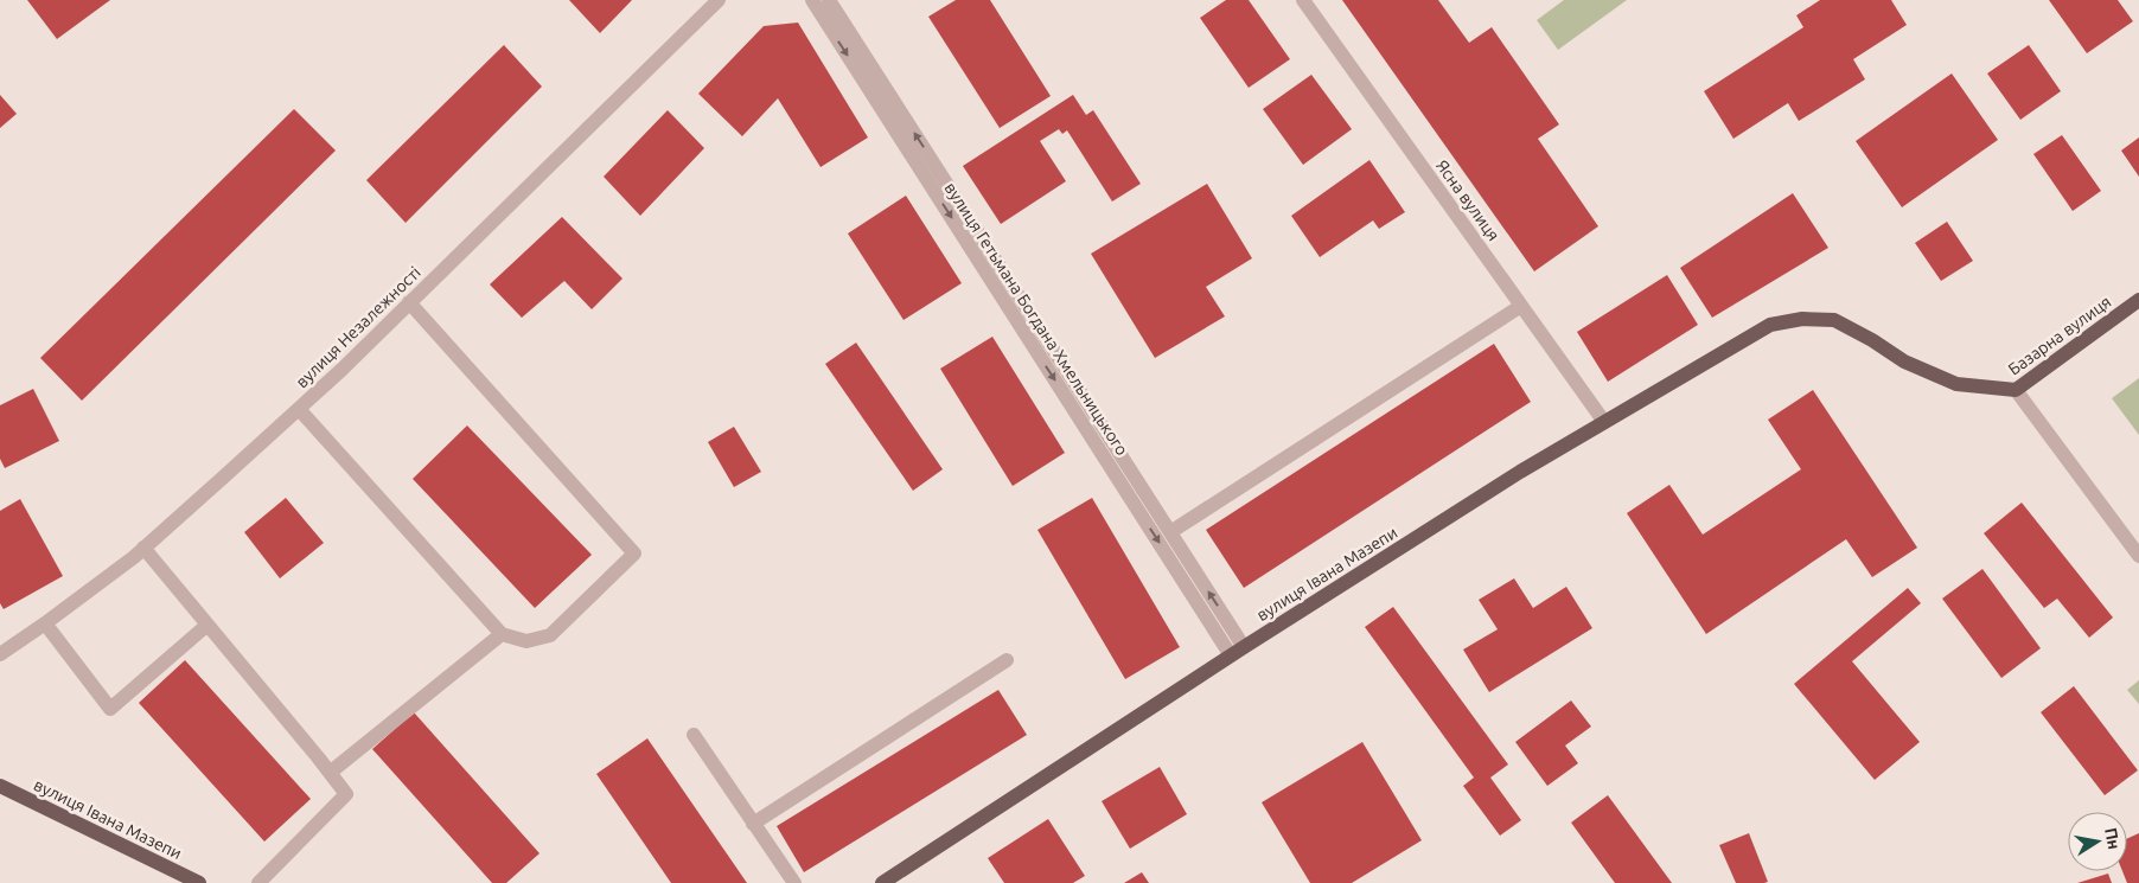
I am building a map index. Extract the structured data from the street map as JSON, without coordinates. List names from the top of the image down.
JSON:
{
  "streets": {
    "main road": ["Базарна вулиця", "вулиця Івана Мазепи"],
    "street": ["Ясна вулиця", "вулиця Гетьмана Богдана Хмельницького", "вулиця Незалежності"]
  },
  "crossings": [
    ["Ясна вулиця", "вулиця Івана Мазепи"],
    ["вулиця Гетьмана Богдана Хмельницького", "вулиця Івана Мазепи"],
    ["Базарна вулиця", "вулиця Івана Мазепи"]
  ],
  "north": "right"
}
